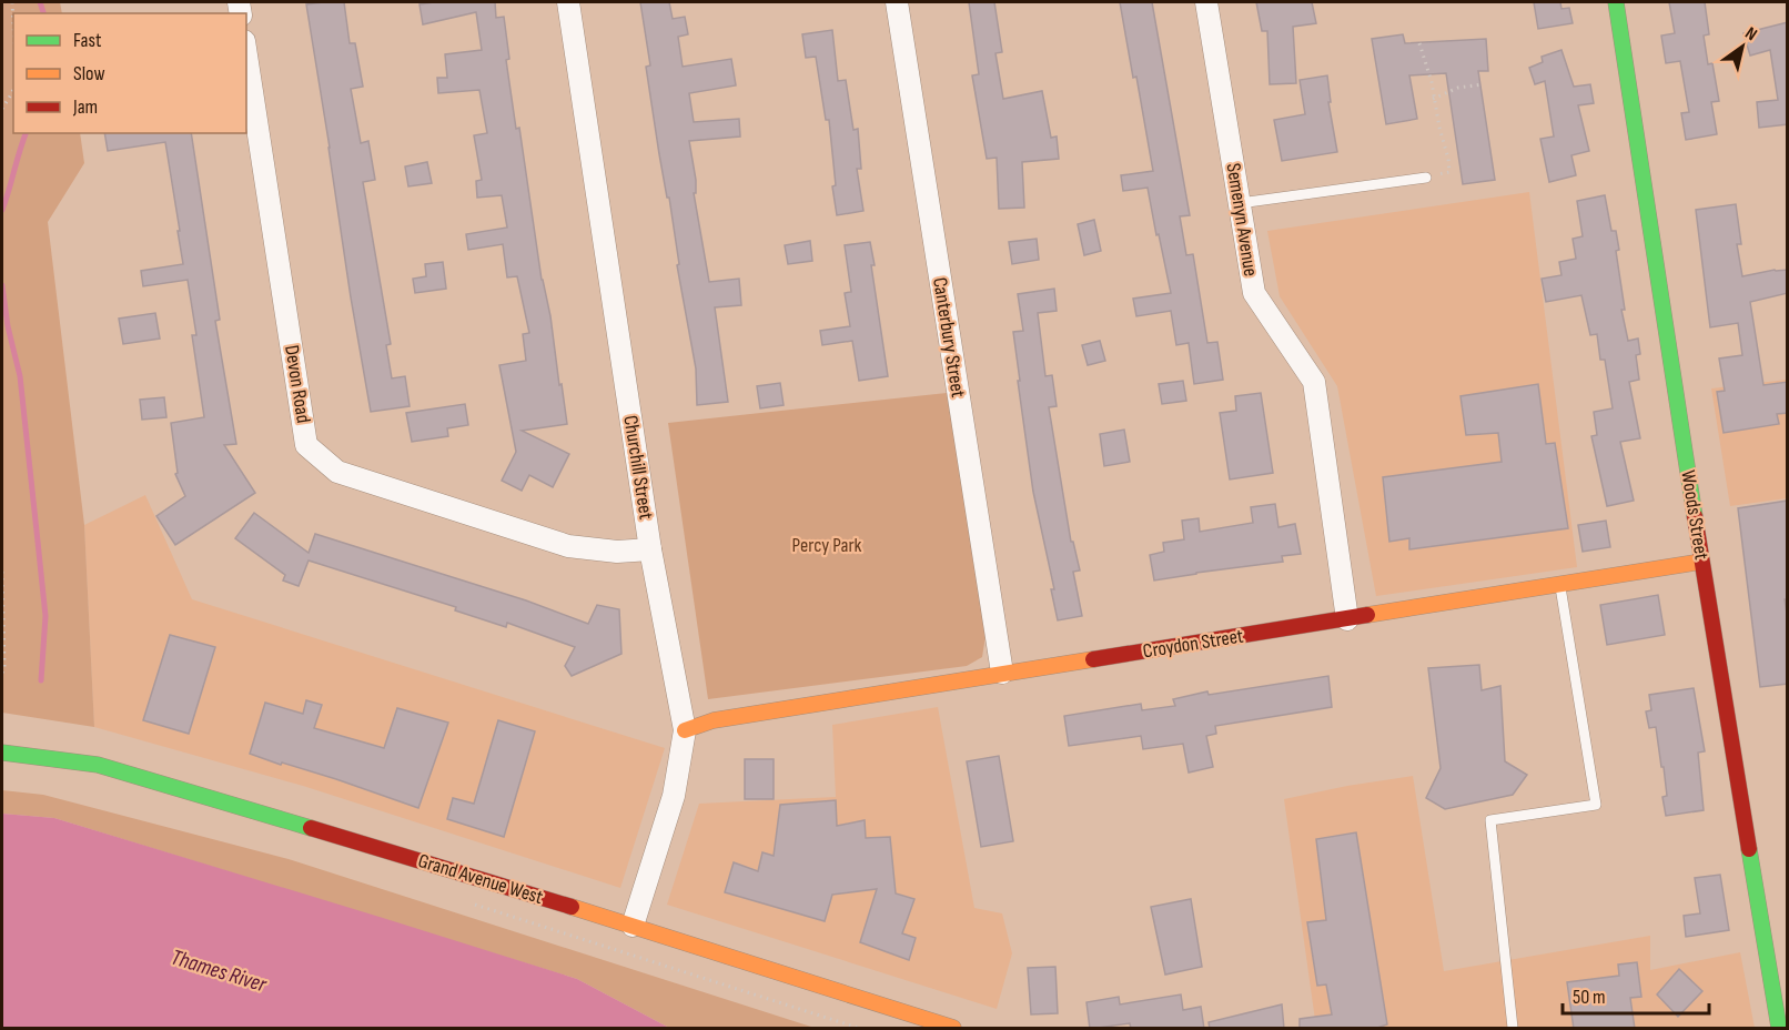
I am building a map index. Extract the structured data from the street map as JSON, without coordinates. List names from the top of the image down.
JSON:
{
  "streets": {
    "street": [
      "Semenyn Avenue",
      "Canterbury Street",
      "Devon Road",
      "Churchill Street",
      "Woods Street",
      "Croydon Street",
      "Grand Avenue West"
    ]
  },
  "crossings": [
    ["Semenyn Avenue", "Croydon Street"],
    ["Canterbury Street", "Croydon Street"],
    ["Devon Road", "Churchill Street"],
    ["Churchill Street", "Croydon Street"],
    ["Churchill Street", "Grand Avenue West"],
    ["Woods Street", "Croydon Street"]
  ],
  "water": ["Thames River"],
  "parks": ["Percy Park"],
  "legend": ["Fast", "Slow", "Jam"],
  "scale_bar": "50 m",
  "north": "top right"
}
